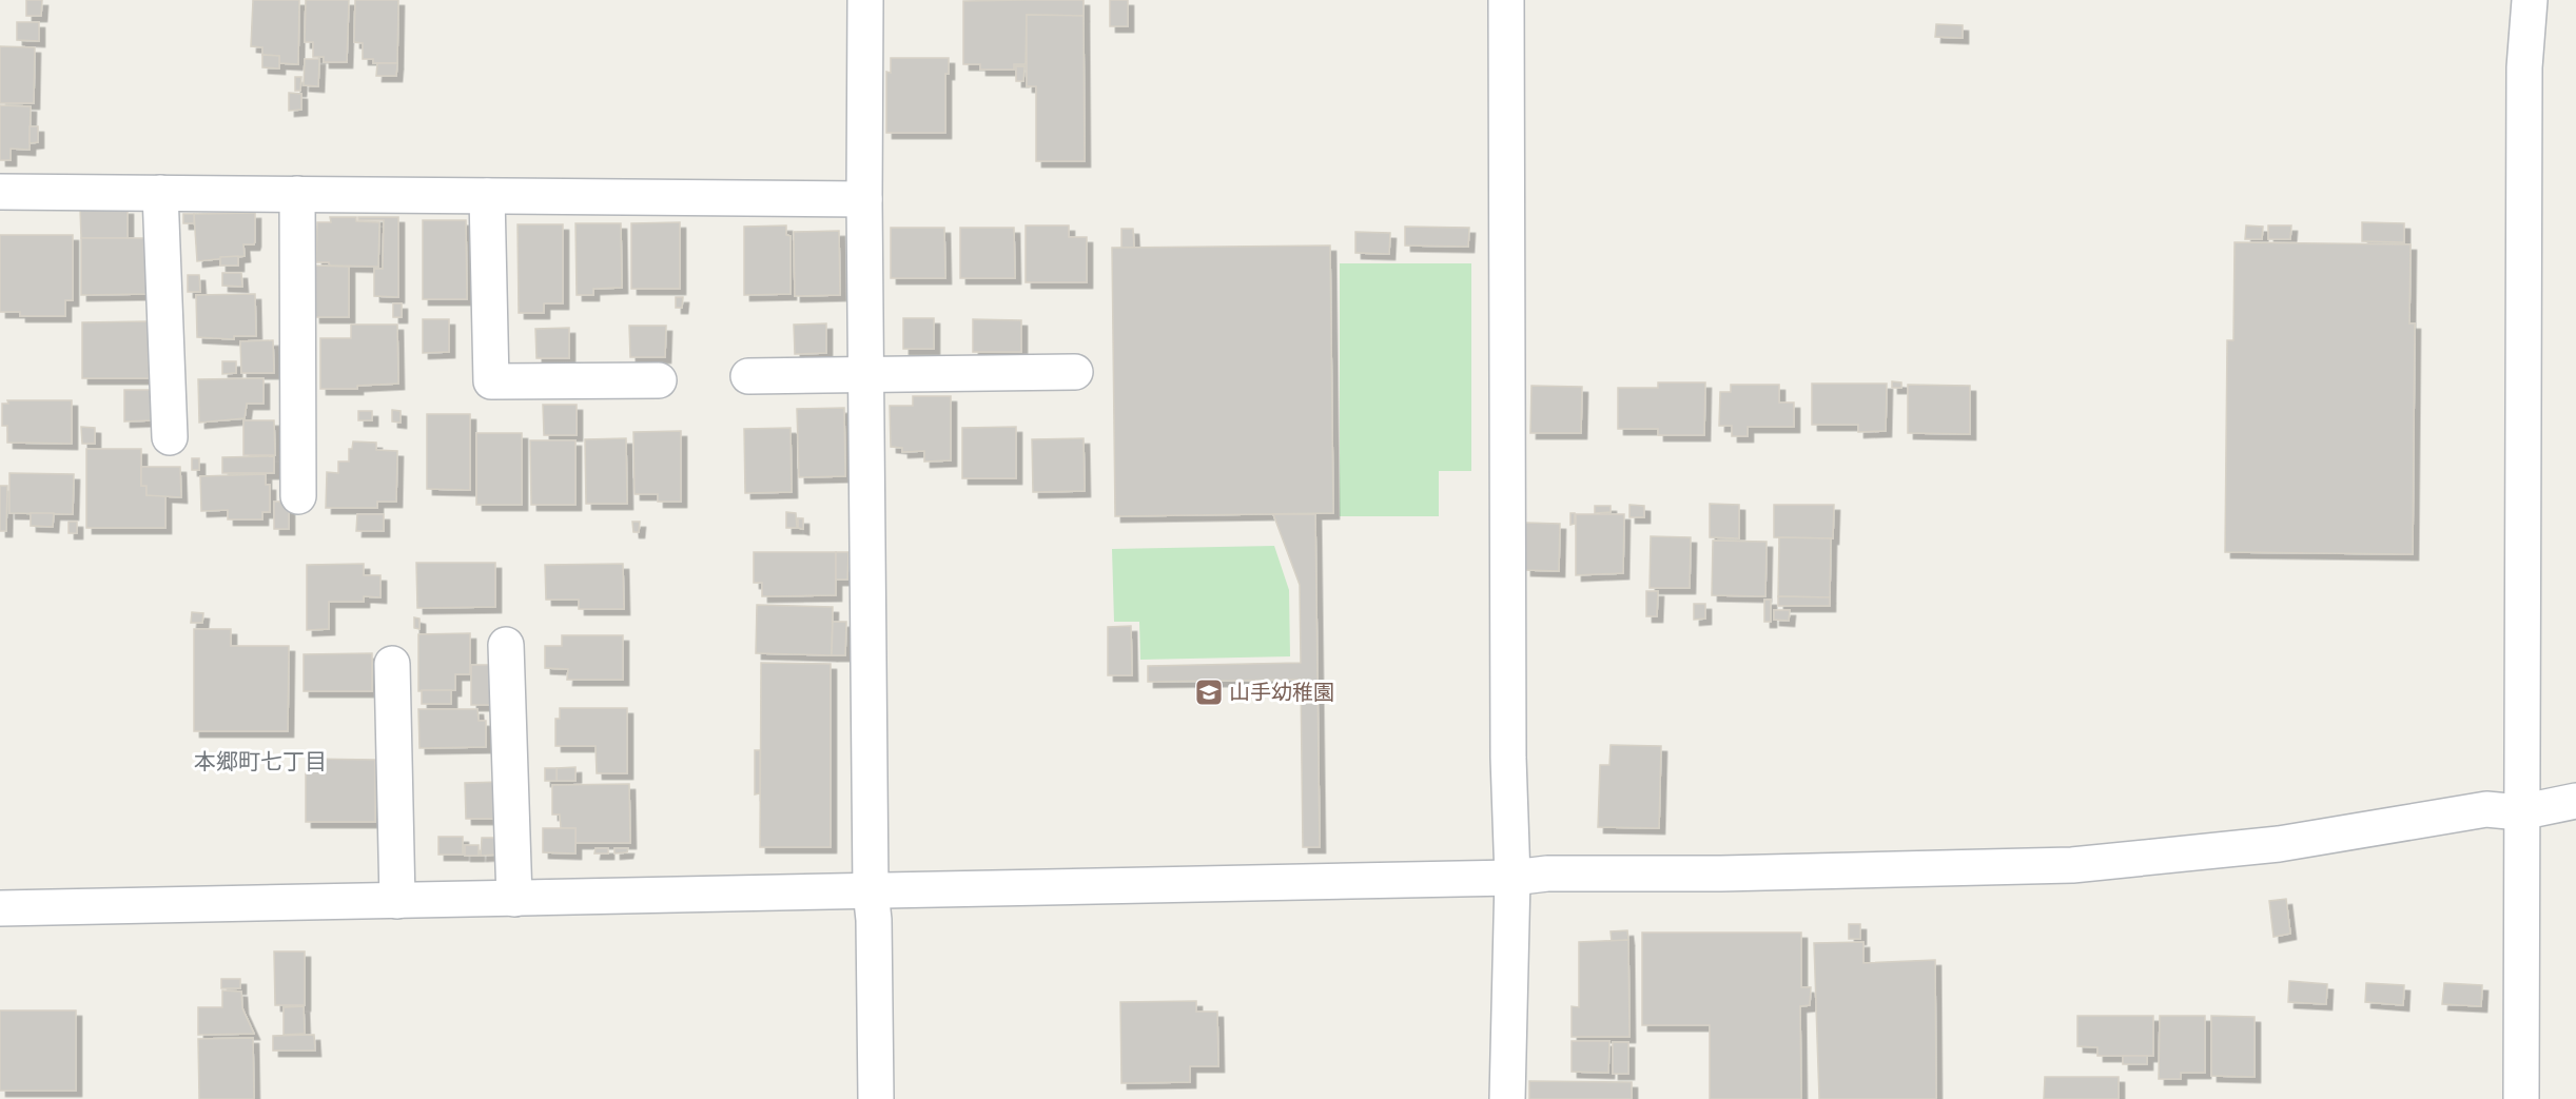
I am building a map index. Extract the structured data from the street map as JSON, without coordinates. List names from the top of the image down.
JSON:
{
  "districts": ["本郷町七丁目"],
  "places": {
    "school or university": ["山手幼稚園"]
  }
}
